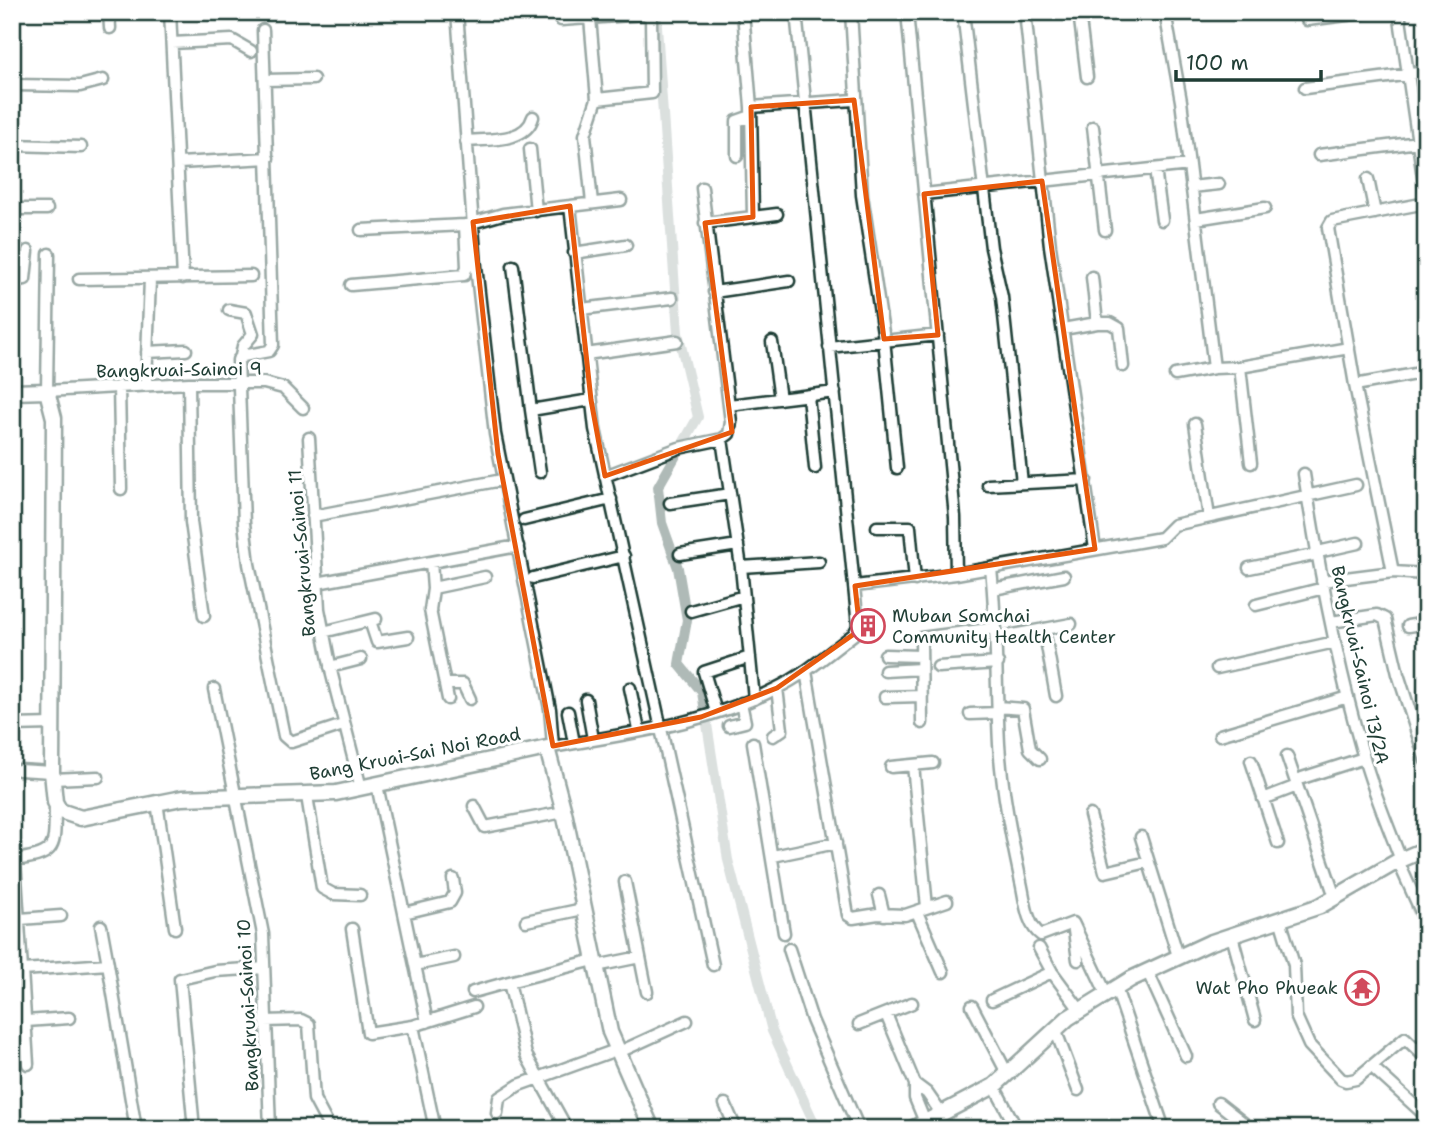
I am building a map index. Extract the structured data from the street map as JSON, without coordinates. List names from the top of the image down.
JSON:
{
  "streets": {
    "main road": ["Bang Kruai-Sai Noi Road"],
    "street": [
      "Bangkruai-Sainoi 9",
      "Bangkruai-Sainoi 11",
      "Bangkruai-Sainoi 13/2A",
      "Bangkruai-Sainoi 10"
    ]
  },
  "crossings": [
    ["Bangkruai-Sainoi 11", "Bang Kruai-Sai Noi Road"],
    ["Bang Kruai-Sai Noi Road", "Bangkruai-Sainoi 10"]
  ],
  "places": {
    "building": ["Muban Somchai Community Health Center"],
    "temple": ["Wat Pho Phueak"]
  },
  "scale_bar": "100 m"
}
